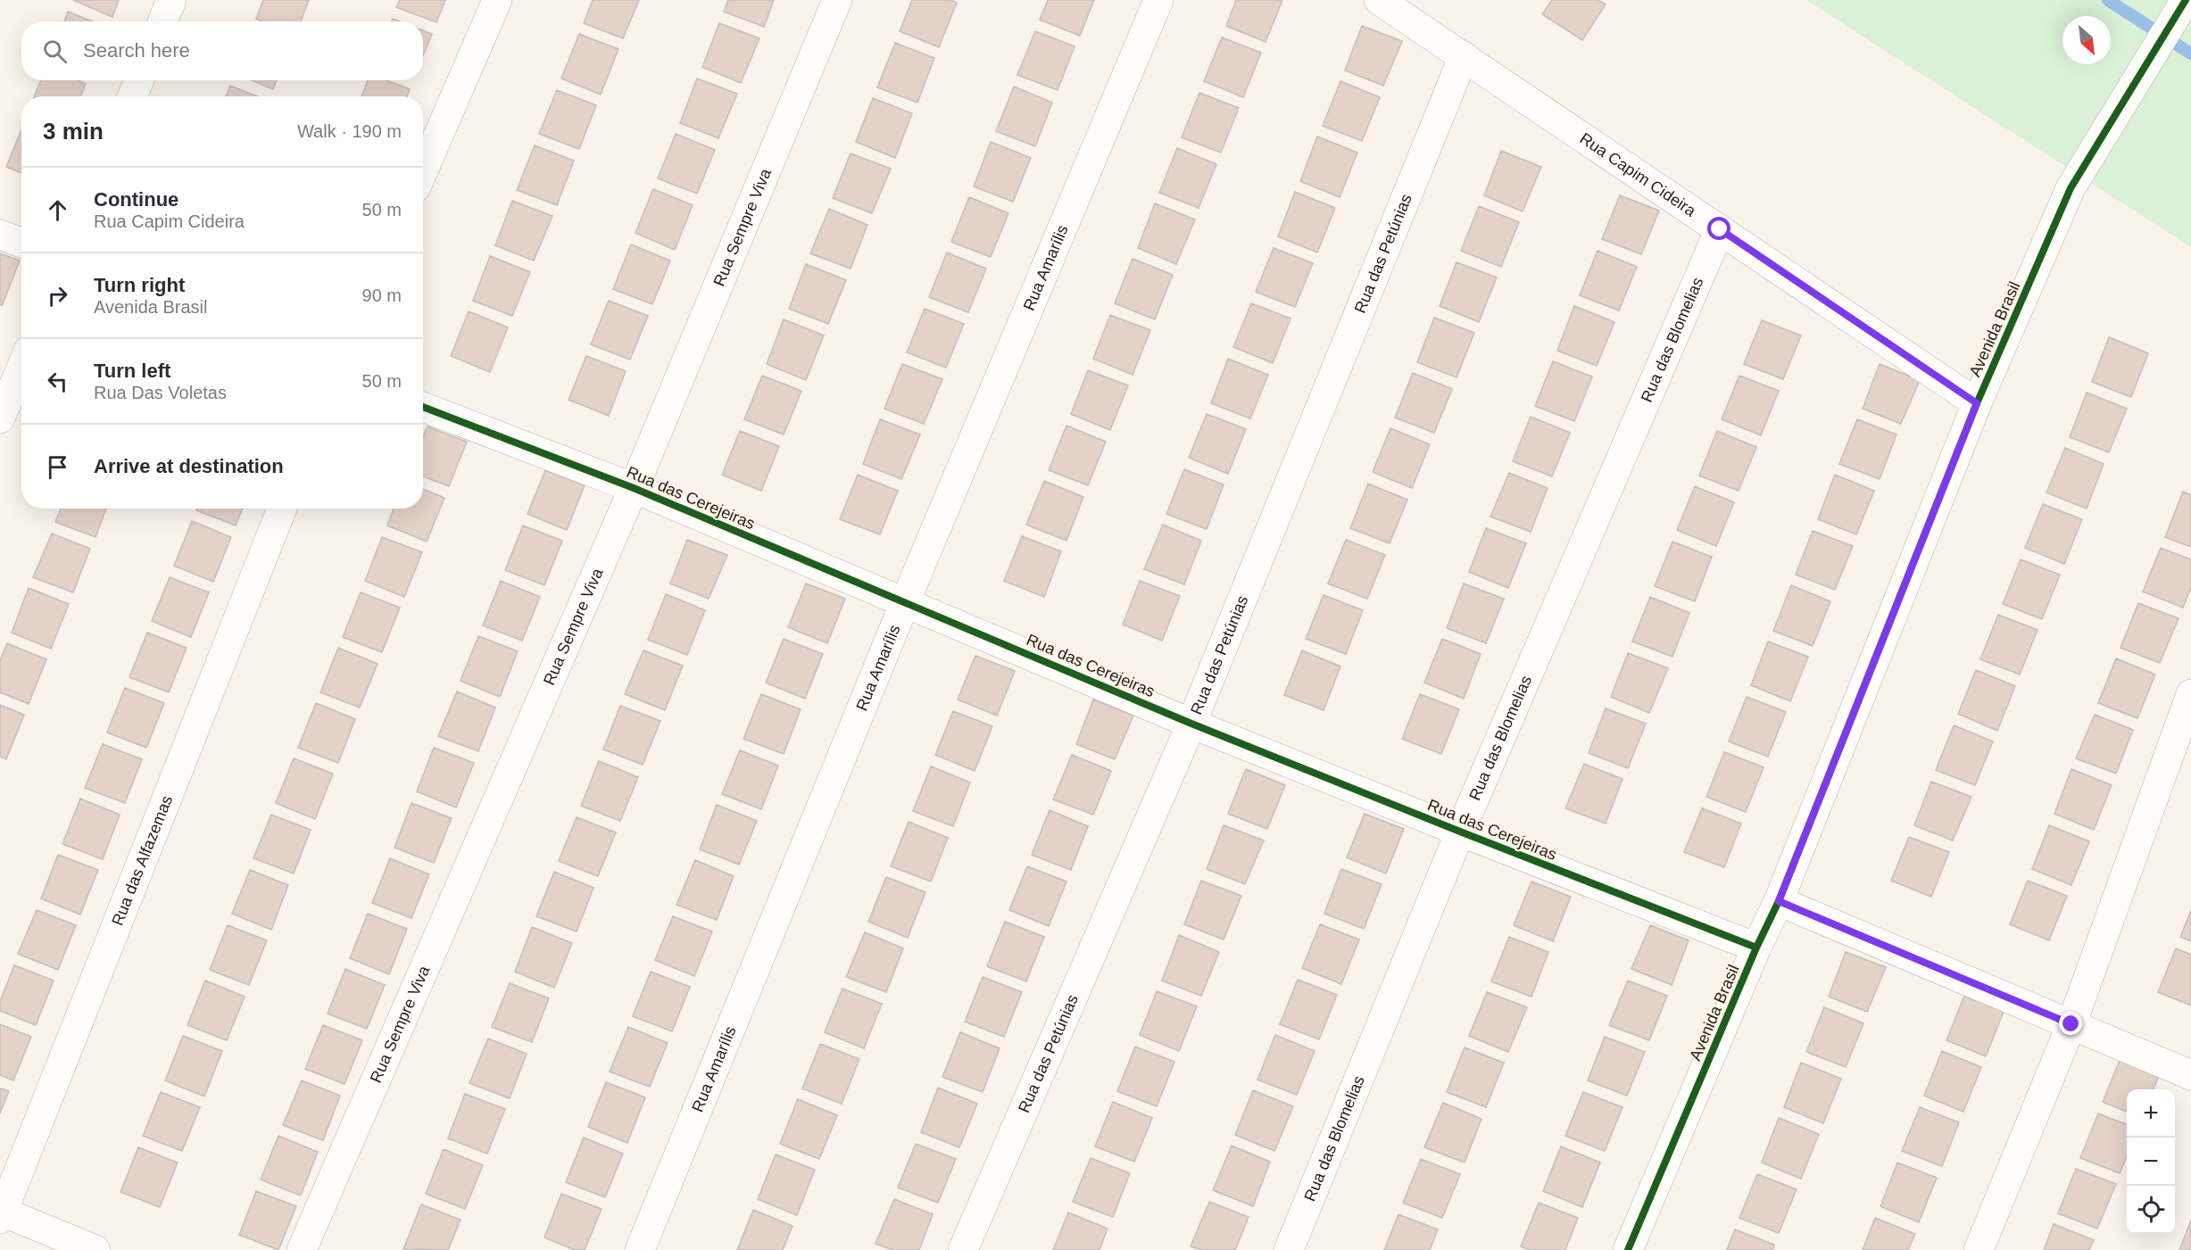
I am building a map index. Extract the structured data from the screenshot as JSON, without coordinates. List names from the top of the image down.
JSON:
{
  "streets": {
    "street": [
      "Rua Capim Cideira",
      "Rua Sempre Viva",
      "Rua das Petúnias",
      "Rua Amarílis",
      "Avenida Brasil",
      "Rua das Blomelias",
      "Rua das Cerejeiras",
      "Rua das Alfazemas"
    ]
  },
  "crossings": [
    ["Rua Capim Cideira", "Rua das Petúnias"],
    ["Rua Capim Cideira", "Avenida Brasil"],
    ["Rua Capim Cideira", "Rua das Blomelias"],
    ["Rua Sempre Viva", "Rua das Cerejeiras"],
    ["Rua das Petúnias", "Rua das Cerejeiras"],
    ["Rua Amarílis", "Rua das Cerejeiras"],
    ["Avenida Brasil", "Rua das Cerejeiras"],
    ["Rua das Blomelias", "Rua das Cerejeiras"]
  ],
  "north": "bottom right",
  "page": {
    "search": "Search here",
    "heading": ["3 min", "Walk · 190 m"],
    "list": [
      ["Continue", "Rua Capim Cideira", "50 m"],
      ["Turn right", "Avenida Brasil", "90 m"],
      ["Turn left", "Rua Das Voletas", "50 m"],
      "Arrive at destination"
    ],
    "map_buttons": ["+", "−"]
  }
}
